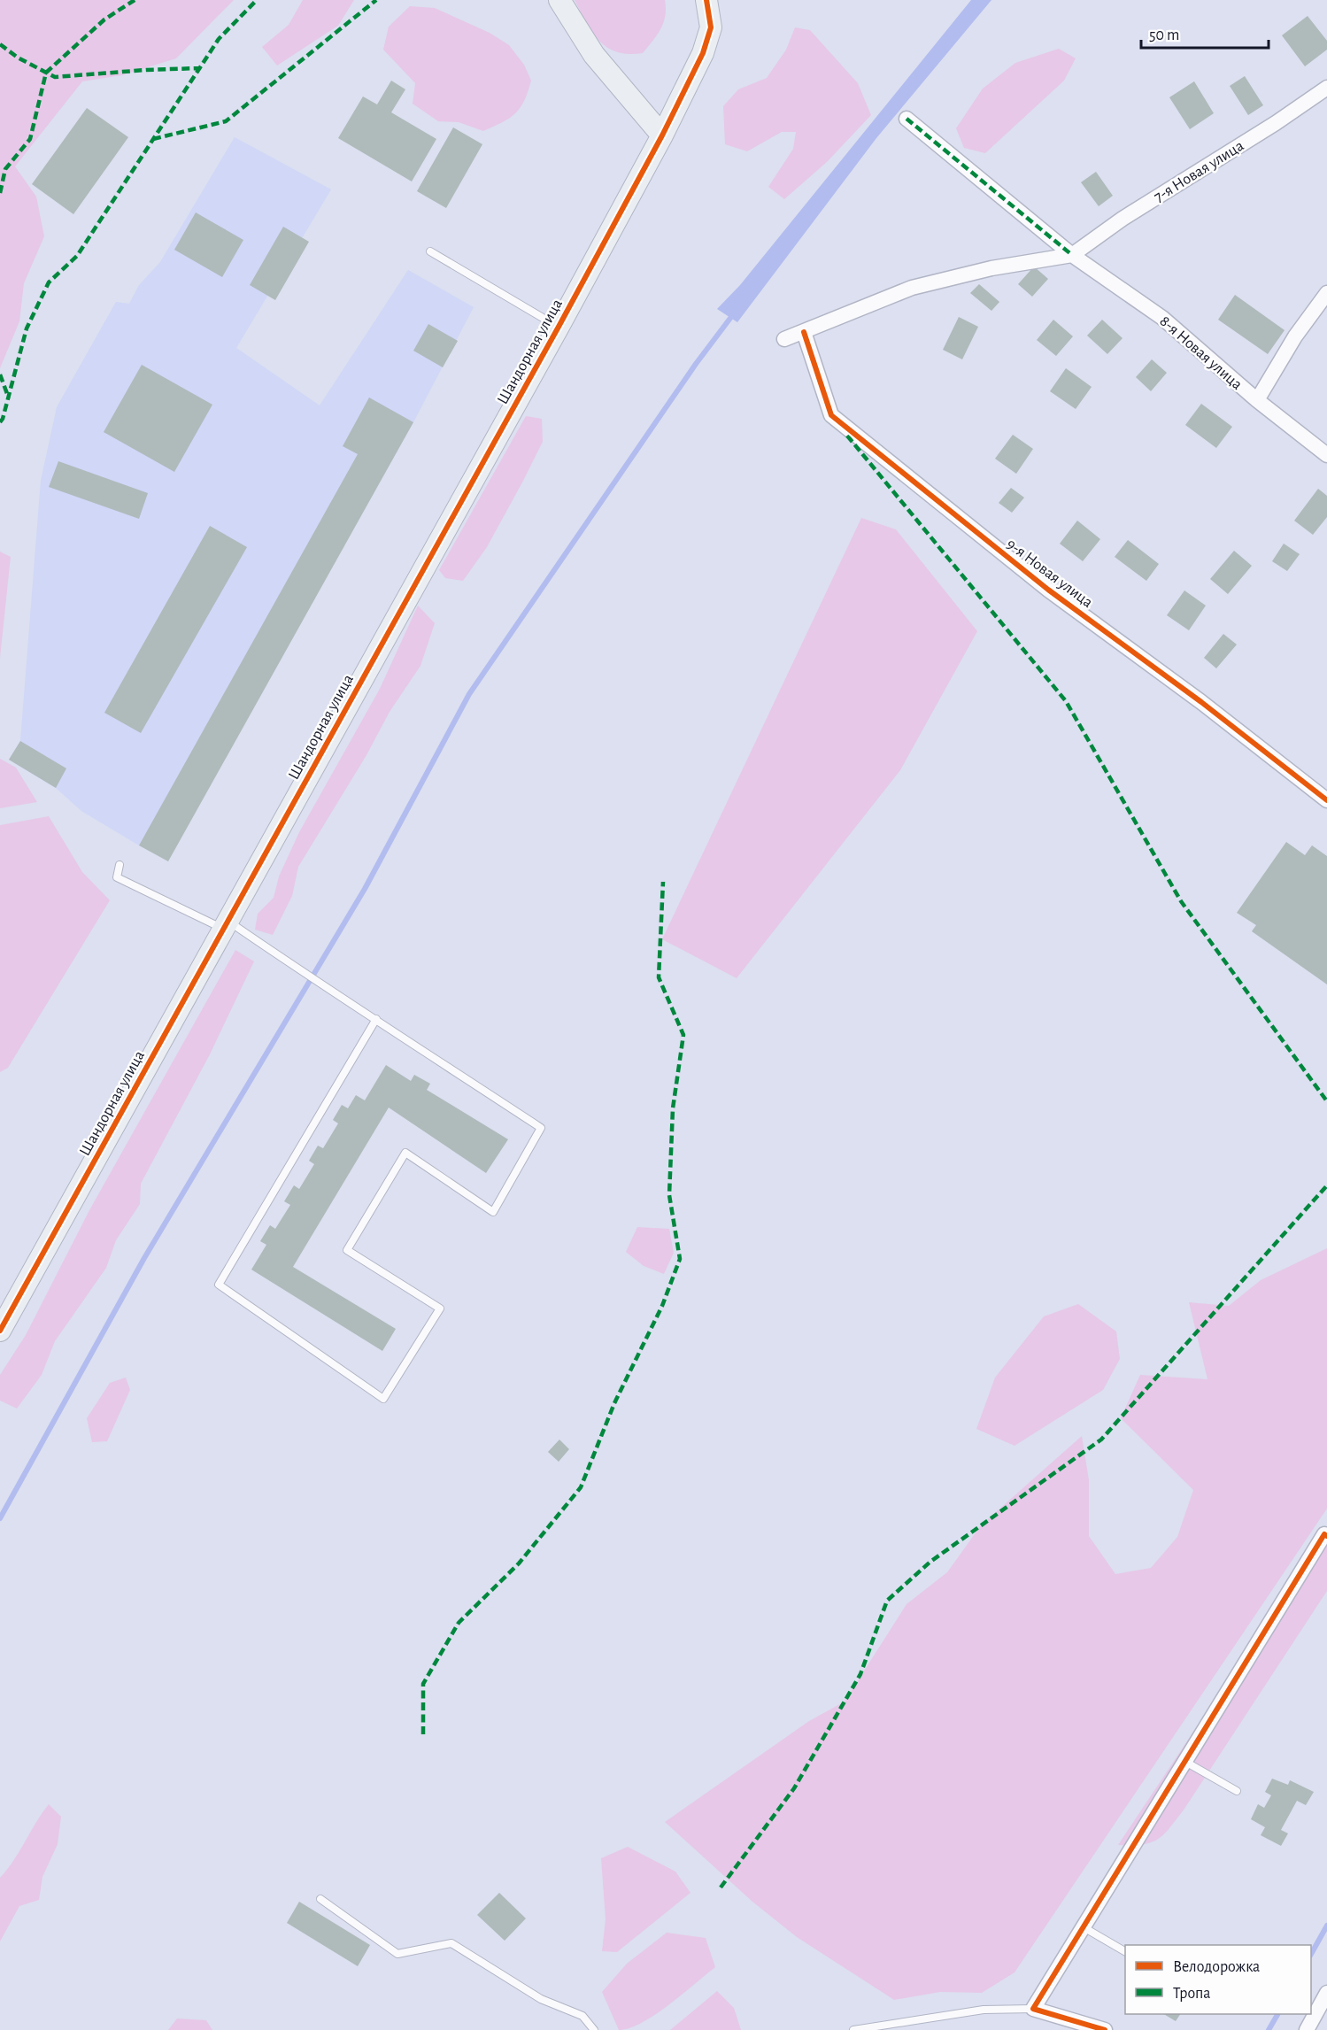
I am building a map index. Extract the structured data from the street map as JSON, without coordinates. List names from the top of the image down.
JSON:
{
  "streets": {
    "street": [
      "7-я Новая улица",
      "Шандорная улица",
      "8-я Новая улица",
      "9-я Новая улица"
    ]
  },
  "crossings": [
    ["7-я Новая улица", "8-я Новая улица"]
  ],
  "legend": ["Велодорожка", "Тропа"],
  "scale_bar": "50 m"
}
